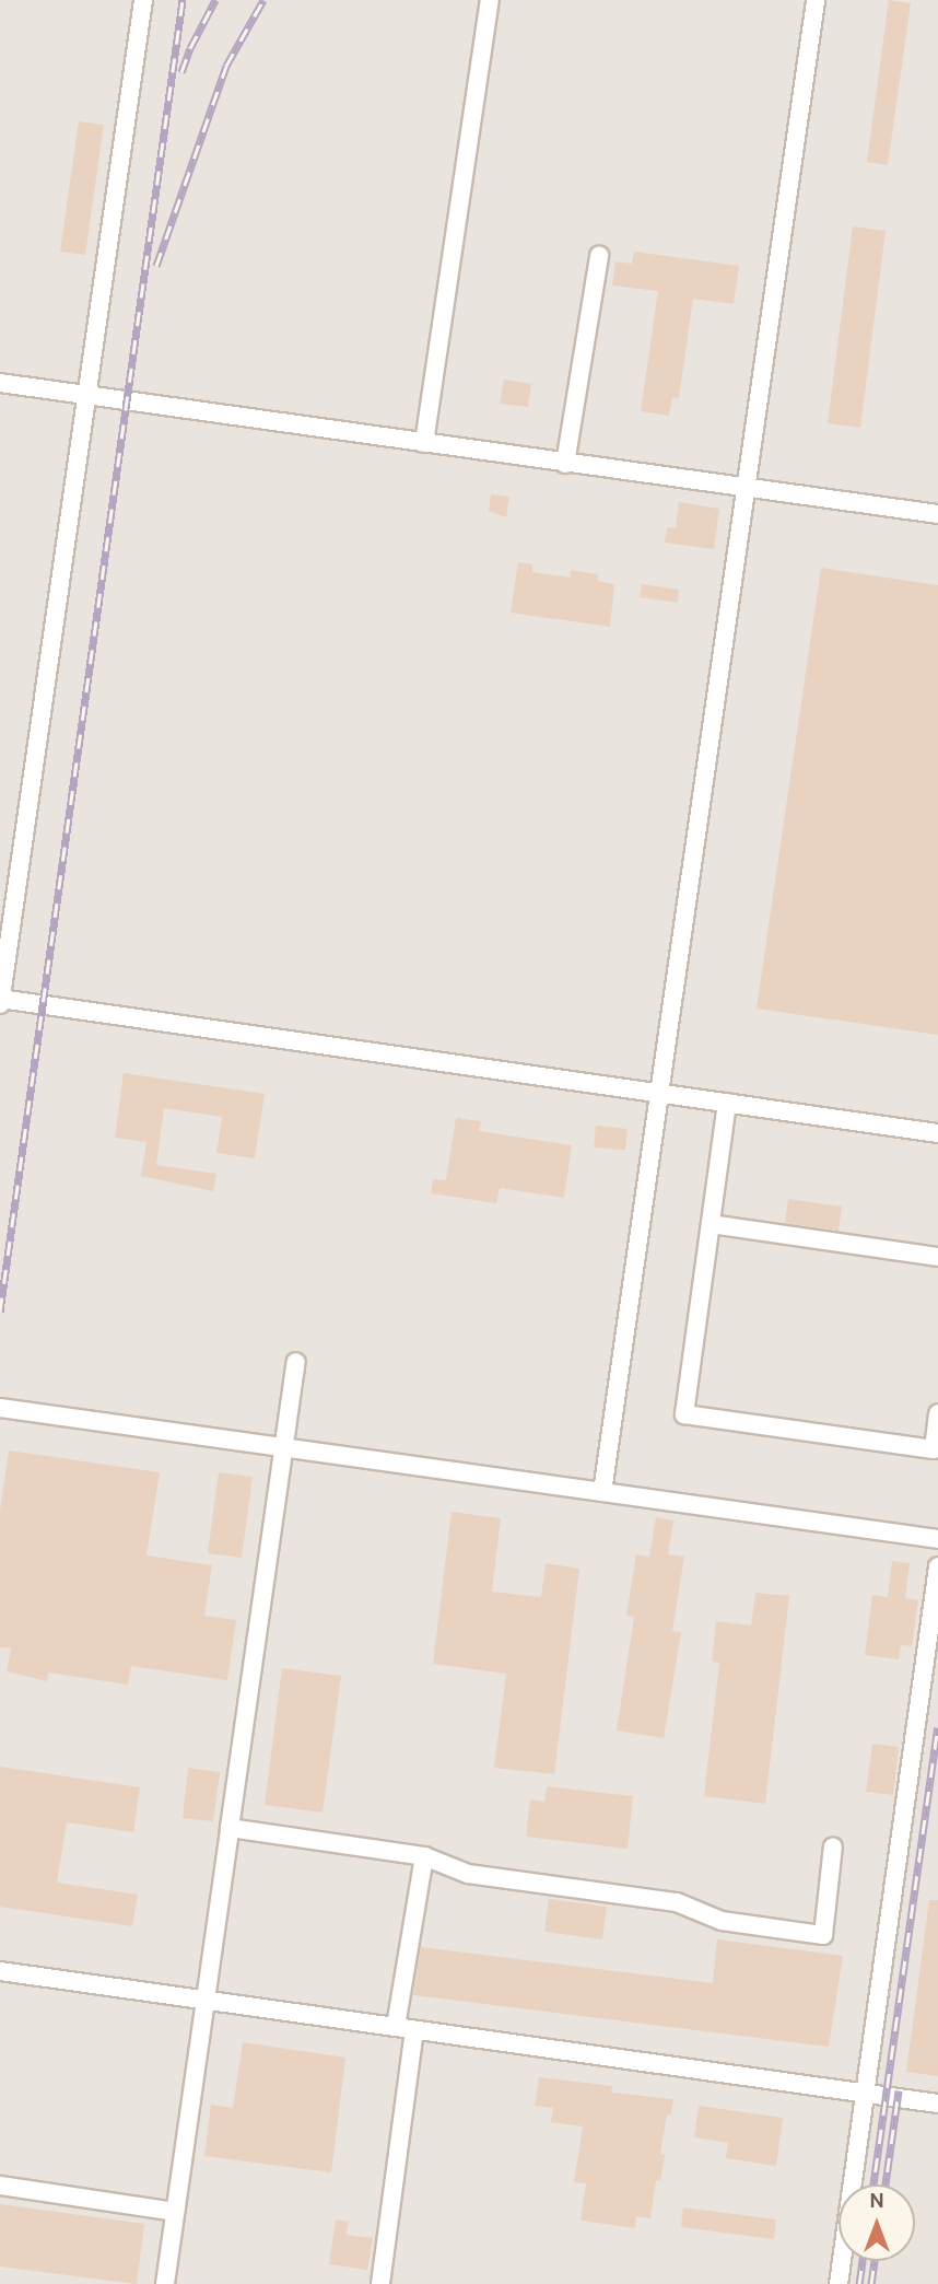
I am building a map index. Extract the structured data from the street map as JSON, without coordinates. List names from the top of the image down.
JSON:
{
  "north": "top"
}
